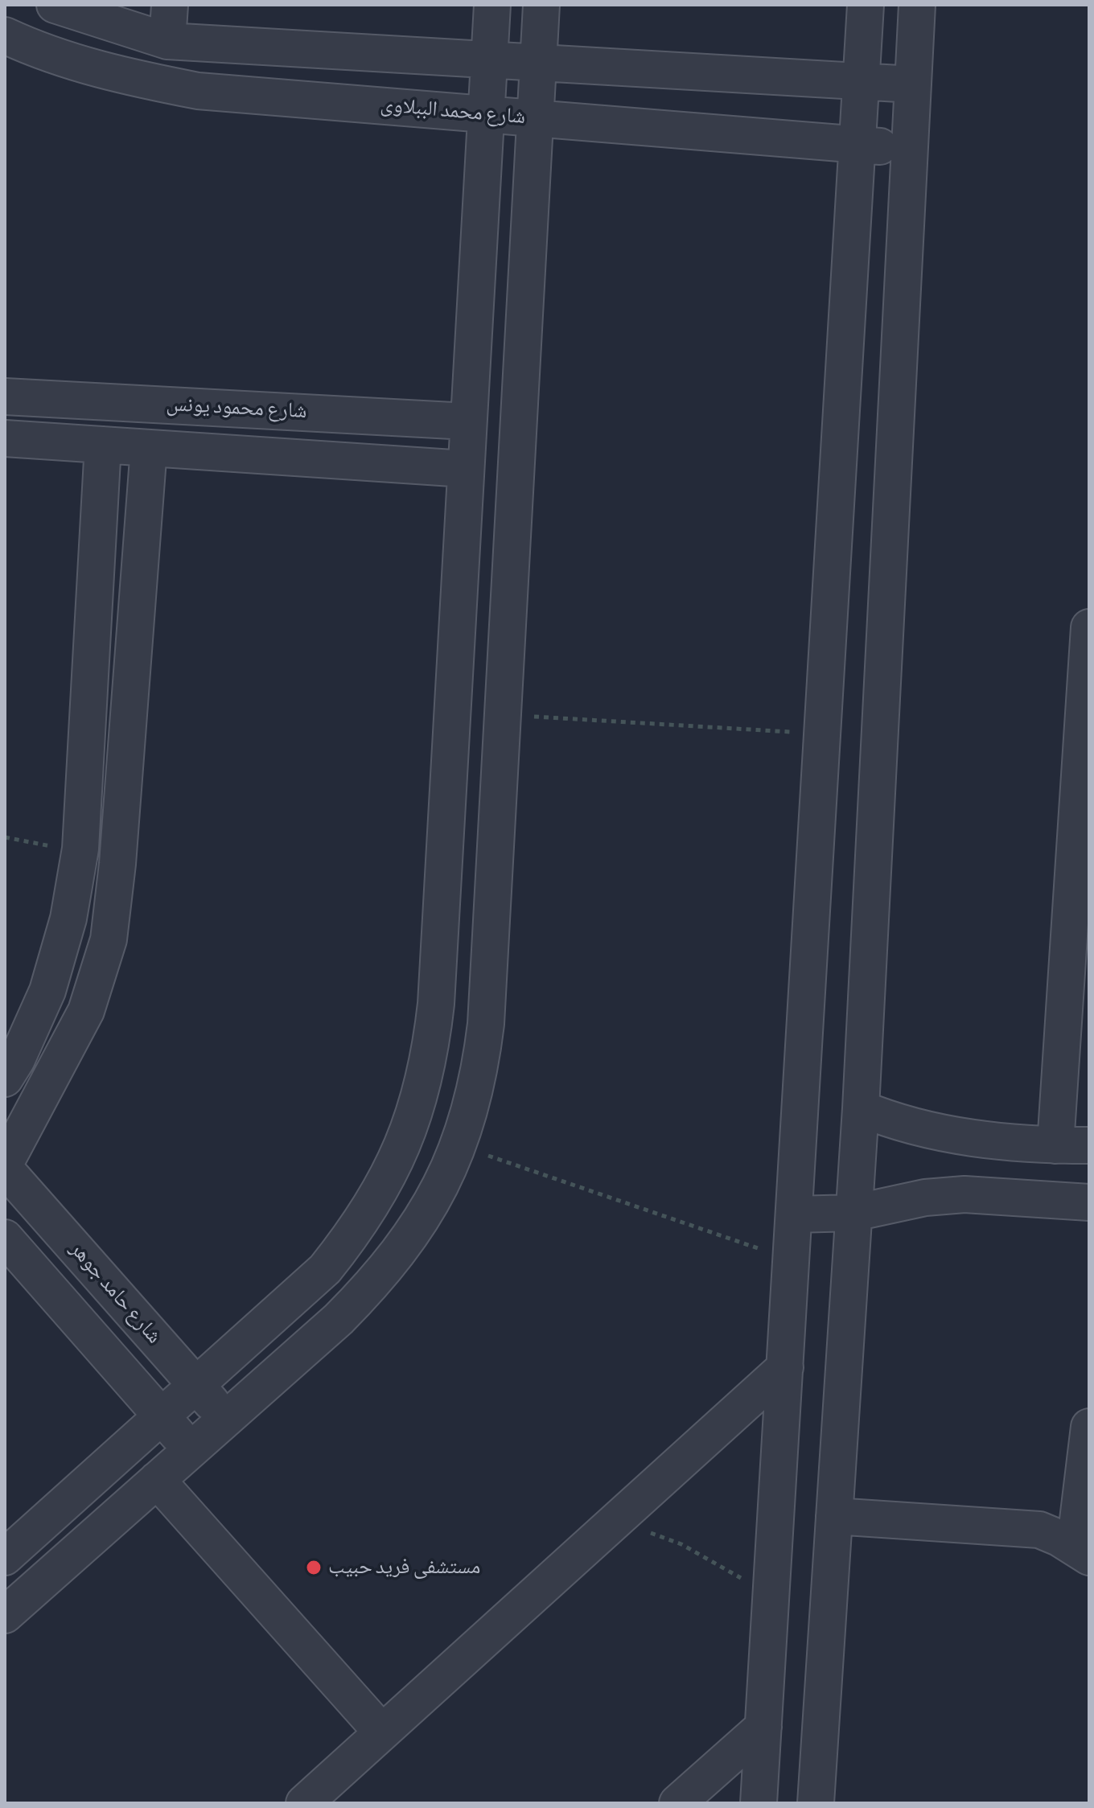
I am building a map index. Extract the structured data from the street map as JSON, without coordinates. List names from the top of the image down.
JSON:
{
  "streets": {
    "street": ["شارع محمد الببلاوى", "شارع محمود يونس", "شارع حامد جوهر"]
  },
  "places": ["مستشفى فريد حبيب"]
}
